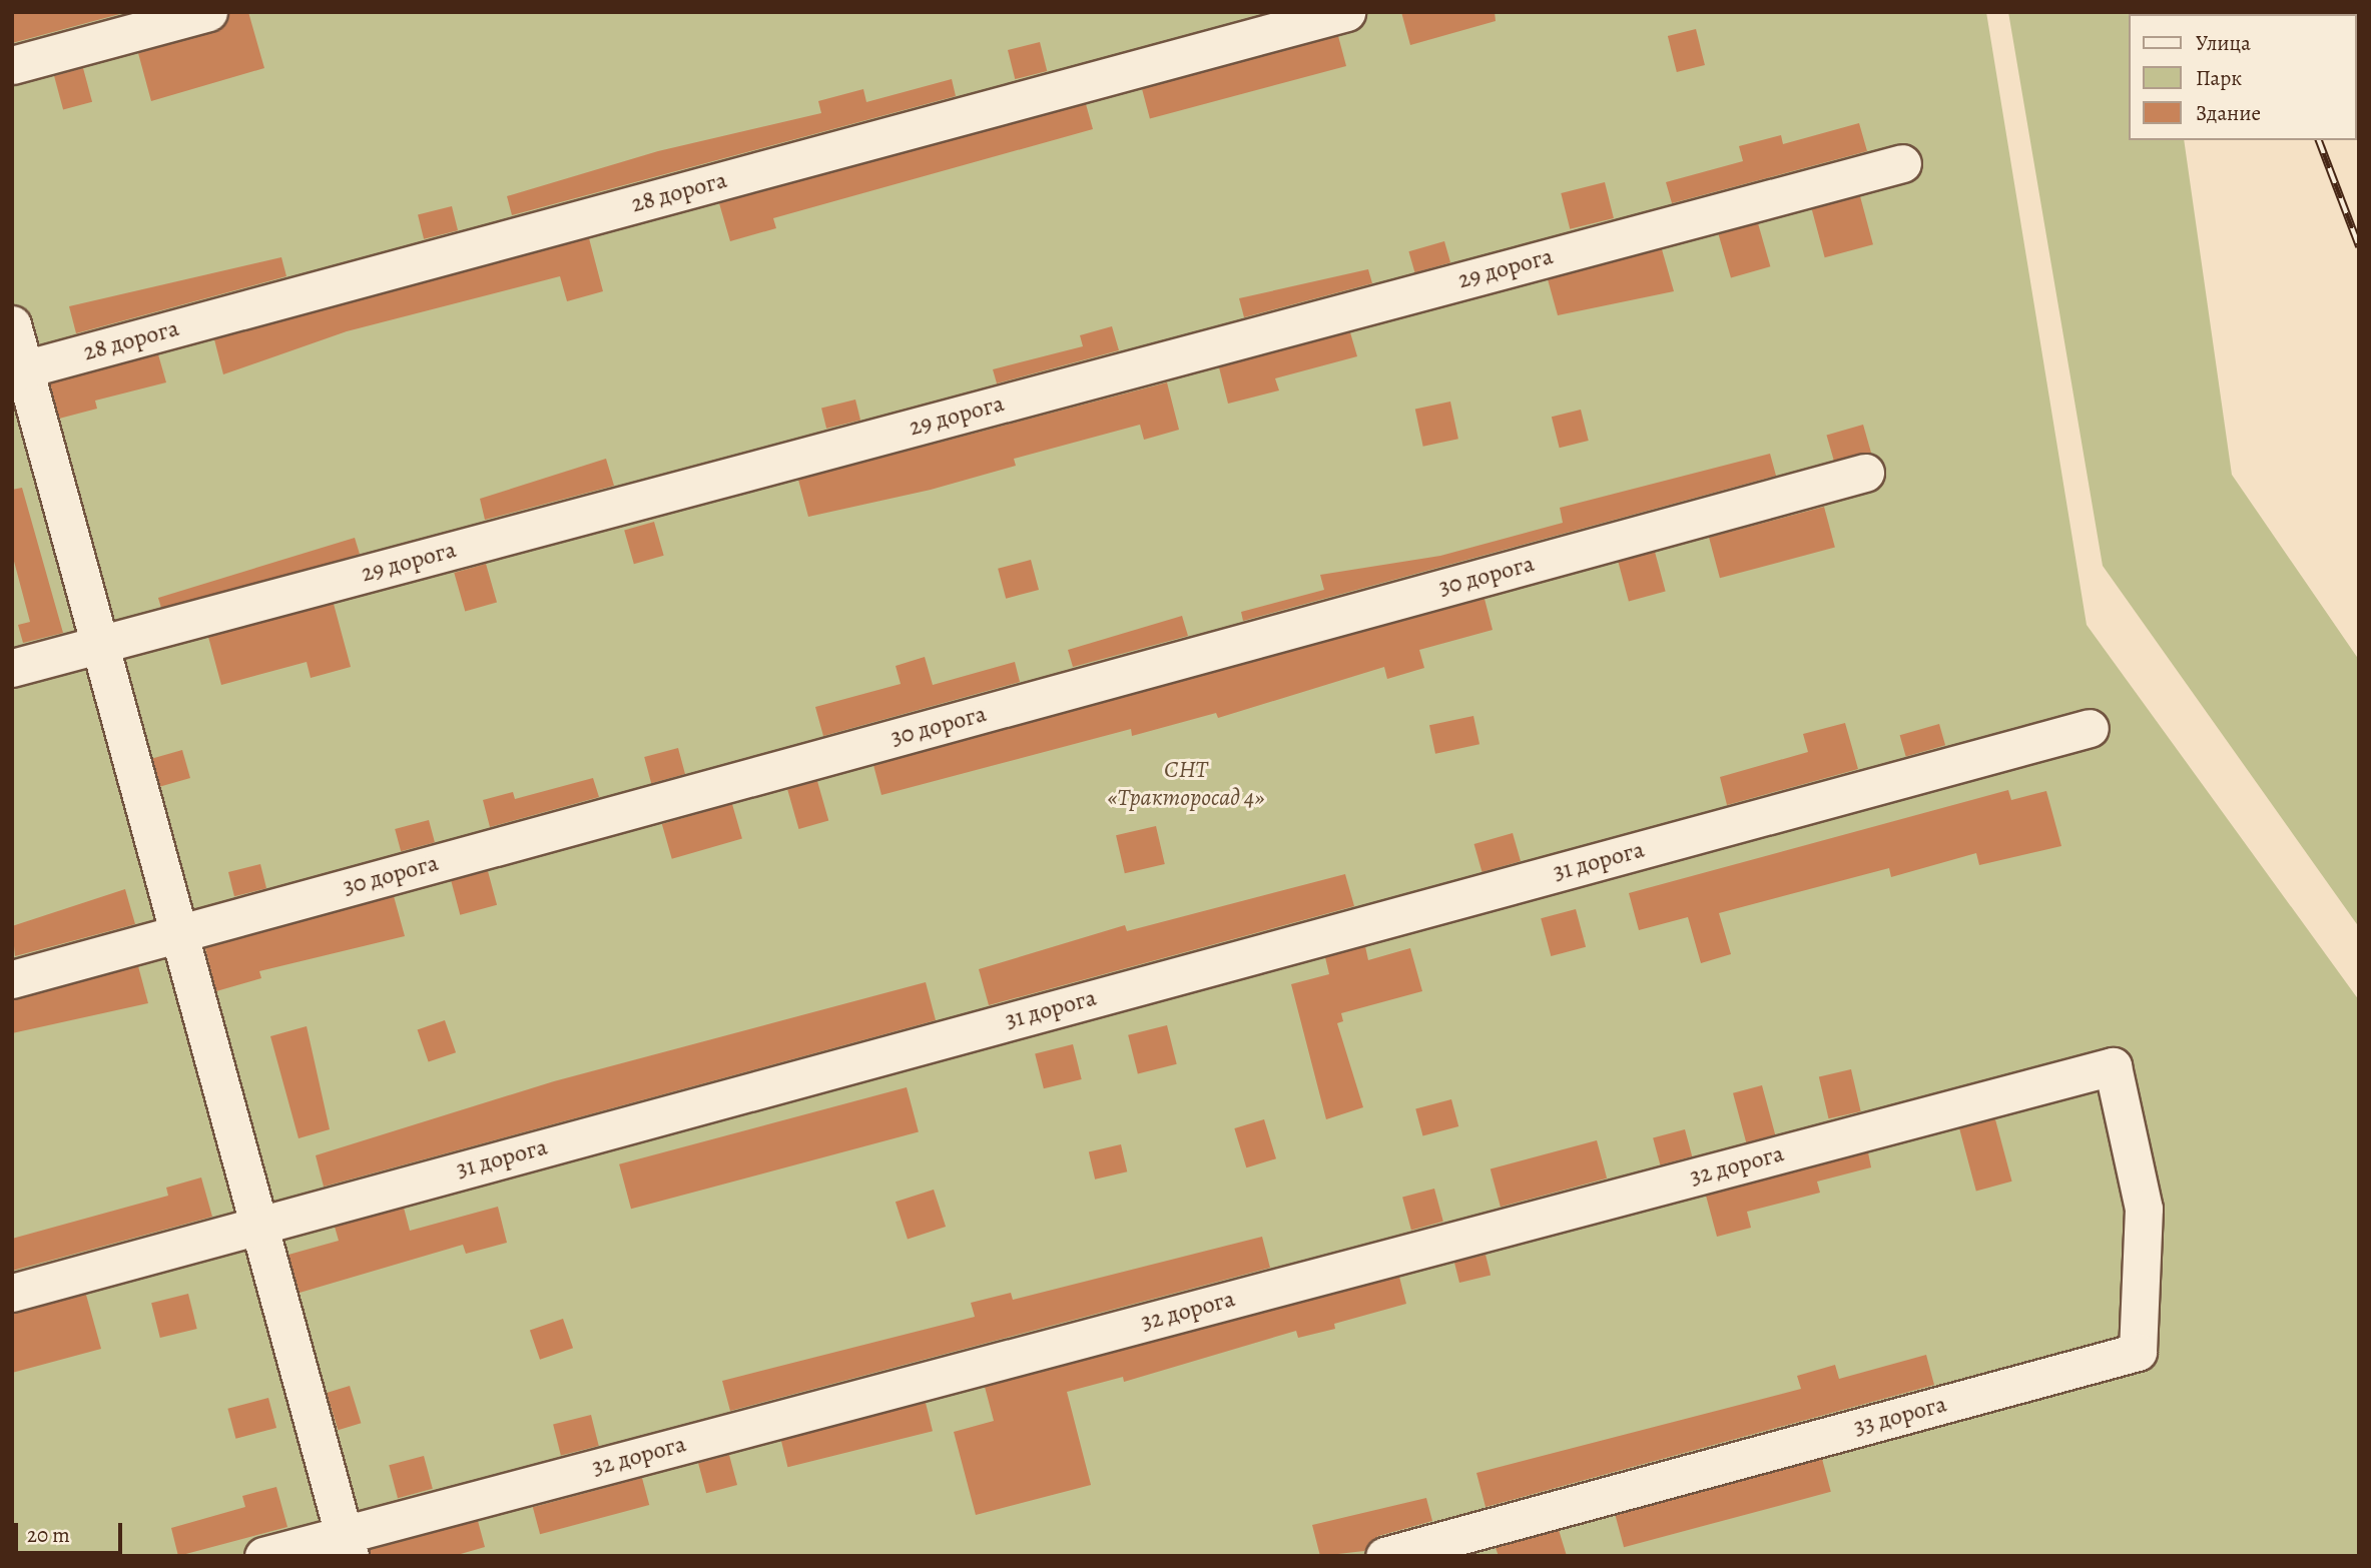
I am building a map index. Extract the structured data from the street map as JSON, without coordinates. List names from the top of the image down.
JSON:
{
  "streets": {
    "street": [
      "28 дорога",
      "29 дорога",
      "30 дорога",
      "31 дорога",
      "32 дорога",
      "33 дорога"
    ]
  },
  "crossings": [
    ["32 дорога", "33 дорога"]
  ],
  "parks": ["СНТ «Тракторосад 4»"],
  "legend": ["Улица", "Парк", "Здание"],
  "scale_bar": "20 m"
}
